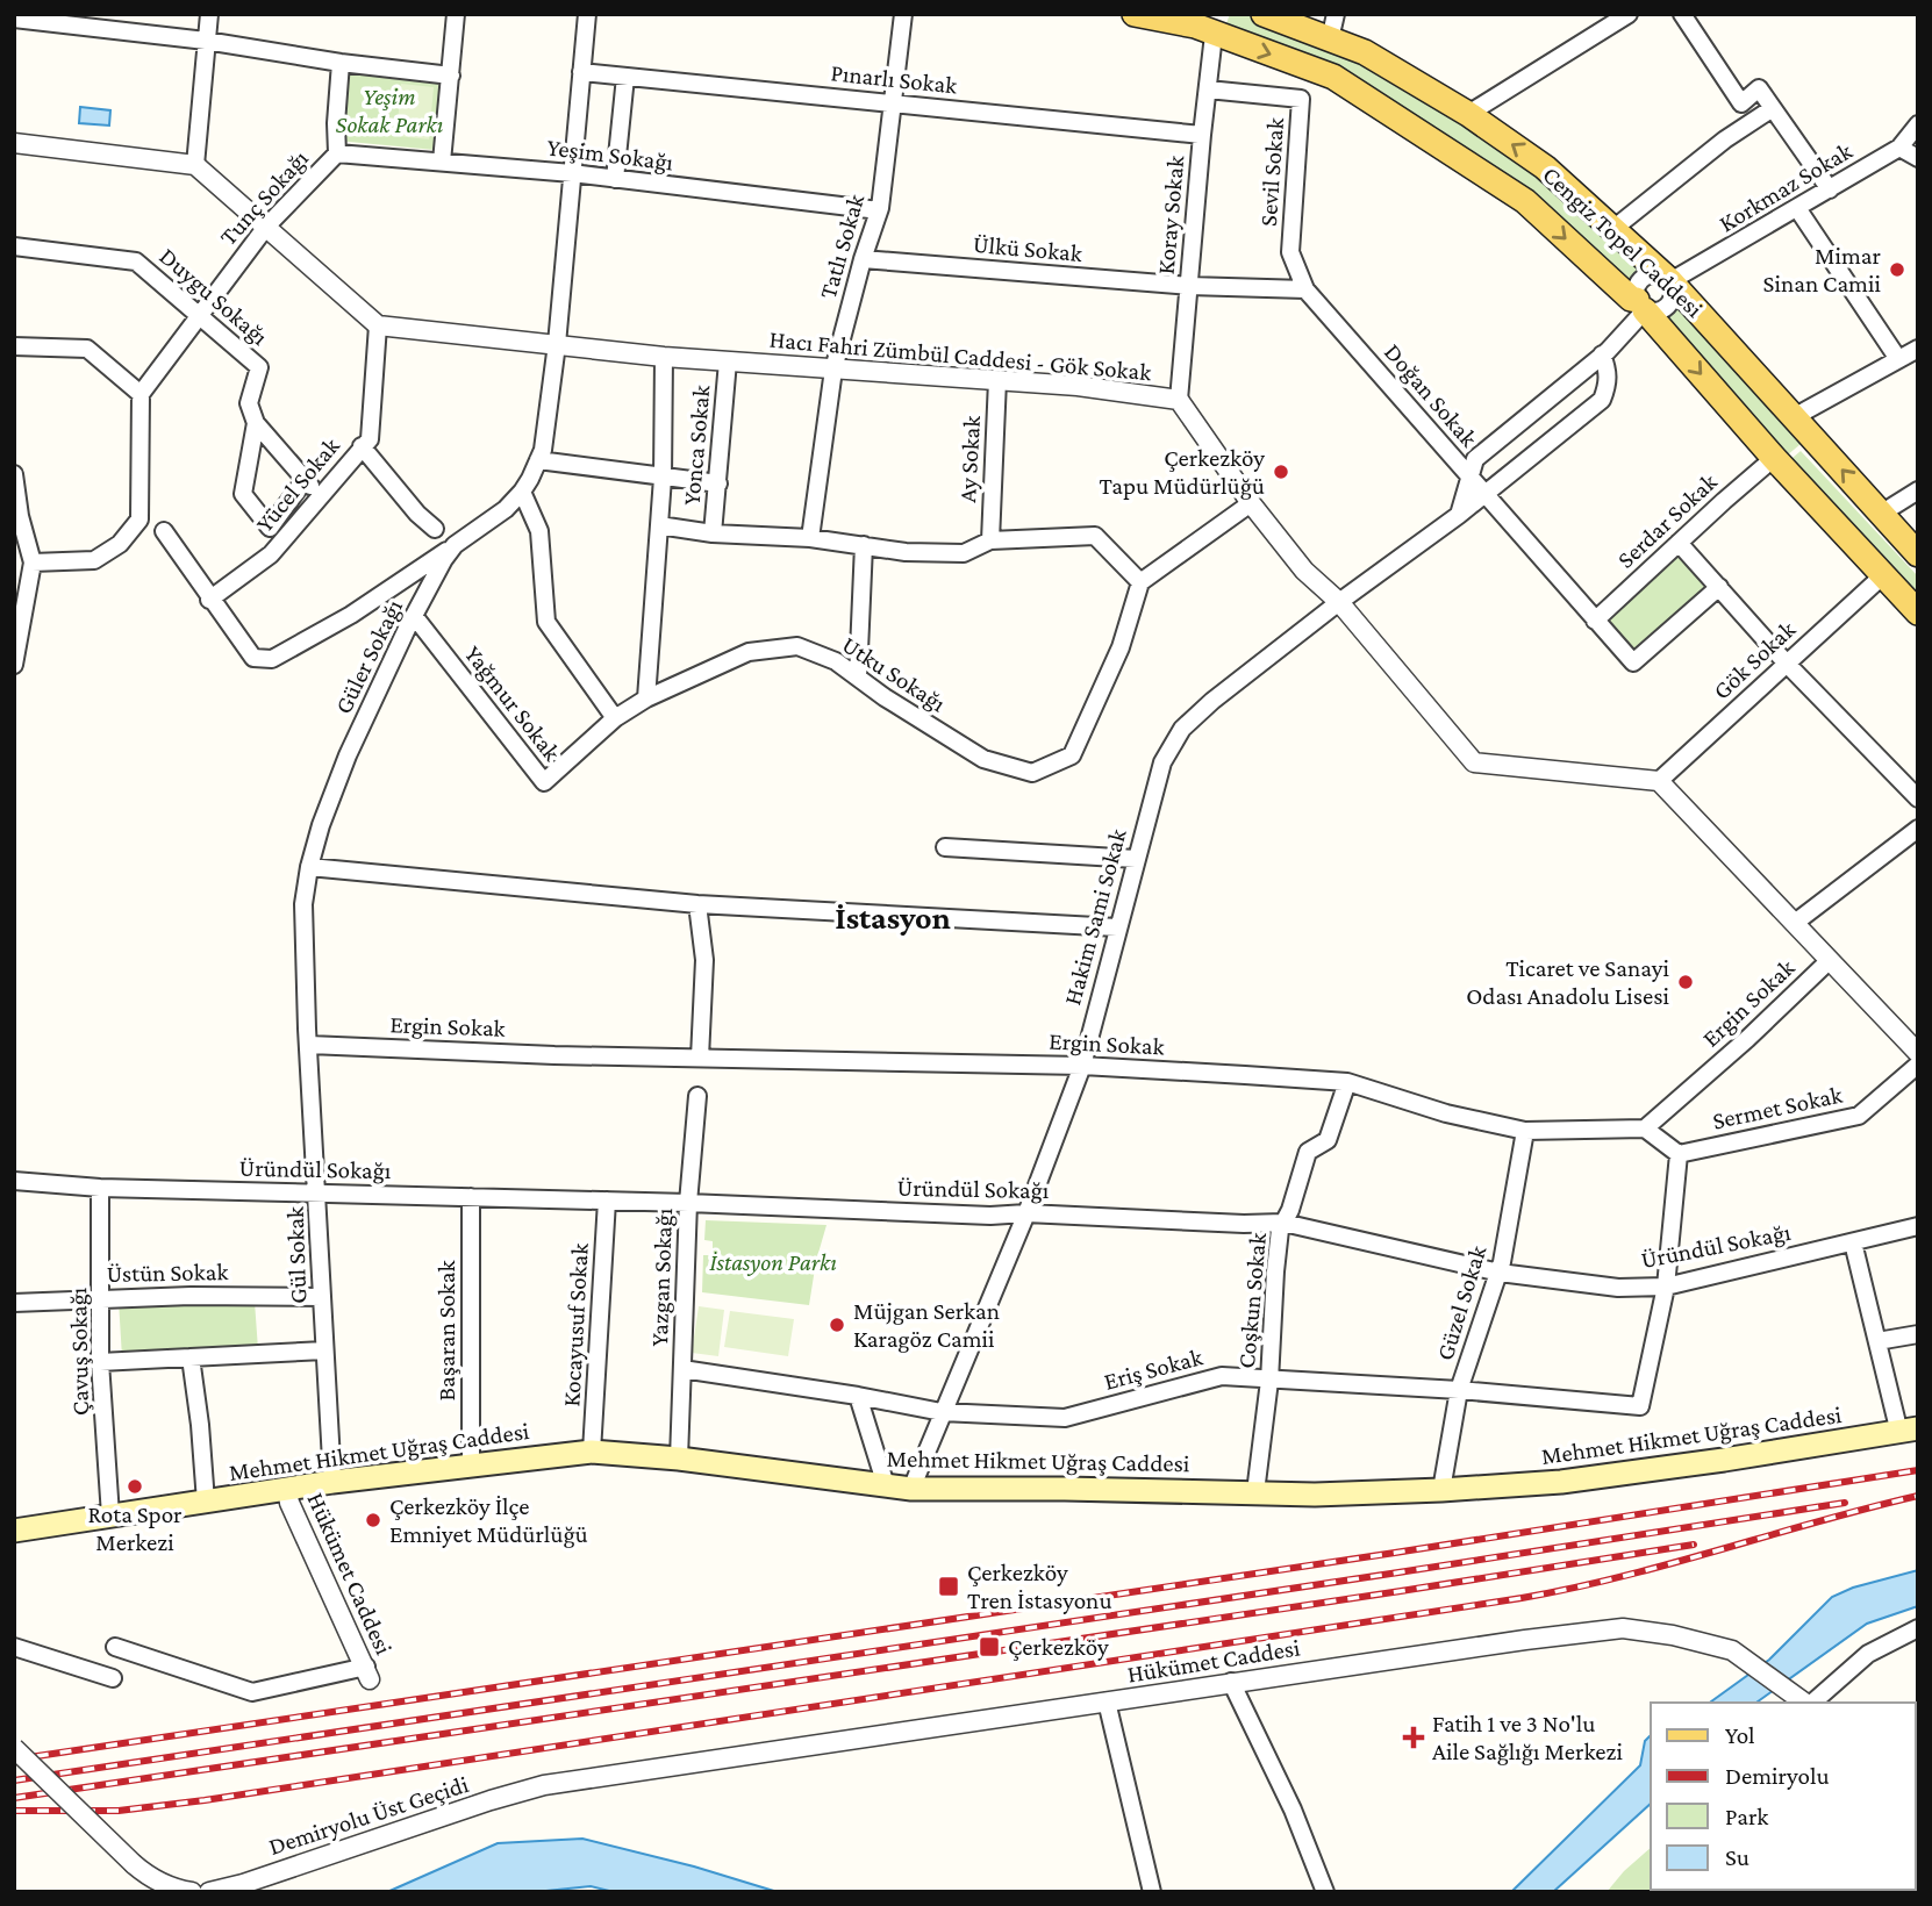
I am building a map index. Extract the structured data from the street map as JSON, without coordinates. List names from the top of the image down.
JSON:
{
  "streets": {
    "main road": ["Cengiz Topel Caddesi", "Mehmet Hikmet Uğraş Caddesi"],
    "street": [
      "Pınarlı Sokak",
      "Yeşim Sokağı",
      "Sevil Sokak",
      "Korkmaz Sokak",
      "Tunç Sokağı",
      "Koray Sokak",
      "Tatlı Sokak",
      "Ülkü Sokak",
      "Duygu Sokağı",
      "Hacı Fahri Zümbül Caddesi - Gök Sokak",
      "Doğan Sokak",
      "Yonca Sokak",
      "Ay Sokak",
      "Yücel Sokak",
      "Serdar Sokak",
      "Güler Sokağı",
      "Gök Sokak",
      "Utku Sokağı",
      "Yağmur Sokak",
      "Hakim Sami Sokak",
      "Ergin Sokak",
      "Sermet Sokak",
      "Üründül Sokağı",
      "Gül Sokak",
      "Üstün Sokak",
      "Yazgan Sokağı",
      "Coşkun Sokak",
      "Güzel Sokak",
      "Kocayusuf Sokak",
      "Başaran Sokak",
      "Çavuş Sokağı",
      "Eriş Sokak",
      "Hükümet Caddesi",
      "Demiryolu Üst Geçidi"
    ]
  },
  "crossings": [
    ["Pınarlı Sokak", "Koray Sokak"],
    ["Pınarlı Sokak", "Tatlı Sokak"],
    ["Yeşim Sokağı", "Tunç Sokağı"],
    ["Yeşim Sokağı", "Tatlı Sokak"],
    ["Sevil Sokak", "Koray Sokak"],
    ["Sevil Sokak", "Doğan Sokak"],
    ["Korkmaz Sokak", "Cengiz Topel Caddesi"],
    ["Tunç Sokağı", "Duygu Sokağı"],
    ["Koray Sokak", "Cengiz Topel Caddesi"],
    ["Koray Sokak", "Ülkü Sokak"],
    ["Koray Sokak", "Hacı Fahri Zümbül Caddesi - Gök Sokak"],
    ["Cengiz Topel Caddesi", "Serdar Sokak"],
    ["Cengiz Topel Caddesi", "Gök Sokak"],
    ["Tatlı Sokak", "Ülkü Sokak"],
    ["Tatlı Sokak", "Hacı Fahri Zümbül Caddesi - Gök Sokak"],
    ["Duygu Sokağı", "Yücel Sokak"],
    ["Hacı Fahri Zümbül Caddesi - Gök Sokak", "Yonca Sokak"],
    ["Hacı Fahri Zümbül Caddesi - Gök Sokak", "Ay Sokak"],
    ["Hacı Fahri Zümbül Caddesi - Gök Sokak", "Yücel Sokak"],
    ["Hacı Fahri Zümbül Caddesi - Gök Sokak", "Güler Sokağı"],
    ["Hacı Fahri Zümbül Caddesi - Gök Sokak", "Gök Sokak"],
    ["Hacı Fahri Zümbül Caddesi - Gök Sokak", "Hakim Sami Sokak"],
    ["Doğan Sokak", "Serdar Sokak"],
    ["Doğan Sokak", "Hakim Sami Sokak"],
    ["Güler Sokağı", "Yağmur Sokak"],
    ["Güler Sokağı", "Ergin Sokak"],
    ["Güler Sokağı", "Gül Sokak"],
    ["Utku Sokağı", "Yağmur Sokak"],
    ["Hakim Sami Sokak", "Ergin Sokak"],
    ["Hakim Sami Sokak", "Üründül Sokağı"],
    ["Hakim Sami Sokak", "Eriş Sokak"],
    ["Hakim Sami Sokak", "Mehmet Hikmet Uğraş Caddesi"],
    ["Ergin Sokak", "Gül Sokak"],
    ["Ergin Sokak", "Coşkun Sokak"],
    ["Ergin Sokak", "Güzel Sokak"],
    ["Üründül Sokağı", "Gül Sokak"],
    ["Üründül Sokağı", "Yazgan Sokağı"],
    ["Üründül Sokağı", "Coşkun Sokak"],
    ["Üründül Sokağı", "Güzel Sokak"],
    ["Üründül Sokağı", "Kocayusuf Sokak"],
    ["Üründül Sokağı", "Başaran Sokak"],
    ["Üründül Sokağı", "Çavuş Sokağı"],
    ["Üründül Sokağı", "Eriş Sokak"],
    ["Gül Sokak", "Üstün Sokak"],
    ["Gül Sokak", "Mehmet Hikmet Uğraş Caddesi"],
    ["Üstün Sokak", "Çavuş Sokağı"],
    ["Yazgan Sokağı", "Eriş Sokak"],
    ["Yazgan Sokağı", "Mehmet Hikmet Uğraş Caddesi"],
    ["Coşkun Sokak", "Eriş Sokak"],
    ["Coşkun Sokak", "Mehmet Hikmet Uğraş Caddesi"],
    ["Güzel Sokak", "Eriş Sokak"],
    ["Güzel Sokak", "Mehmet Hikmet Uğraş Caddesi"],
    ["Kocayusuf Sokak", "Mehmet Hikmet Uğraş Caddesi"],
    ["Başaran Sokak", "Mehmet Hikmet Uğraş Caddesi"],
    ["Çavuş Sokağı", "Mehmet Hikmet Uğraş Caddesi"],
    ["Mehmet Hikmet Uğraş Caddesi", "Hükümet Caddesi"],
    ["Hükümet Caddesi", "Demiryolu Üst Geçidi"]
  ],
  "districts": ["İstasyon"],
  "parks": ["Yeşim Sokak Parkı", "İstasyon Parkı"],
  "places": {
    "other": [
      "Mimar Sinan Camii",
      "Çerkezköy Tapu Müdürlüğü",
      "Ticaret ve Sanayi Odası Anadolu Lisesi",
      "Müjgan Serkan Karagöz Camii",
      "Rota Spor Merkezi",
      "Çerkezköy İlçe Emniyet Müdürlüğü"
    ],
    "transit": ["Çerkezköy Tren İstasyonu", "Çerkezköy"],
    "health": ["Fatih 1 ve 3 No'lu Aile Sağlığı Merkezi"]
  },
  "legend": [
    "Yol",
    "Demiryolu",
    "Park",
    "Su"
  ]
}
